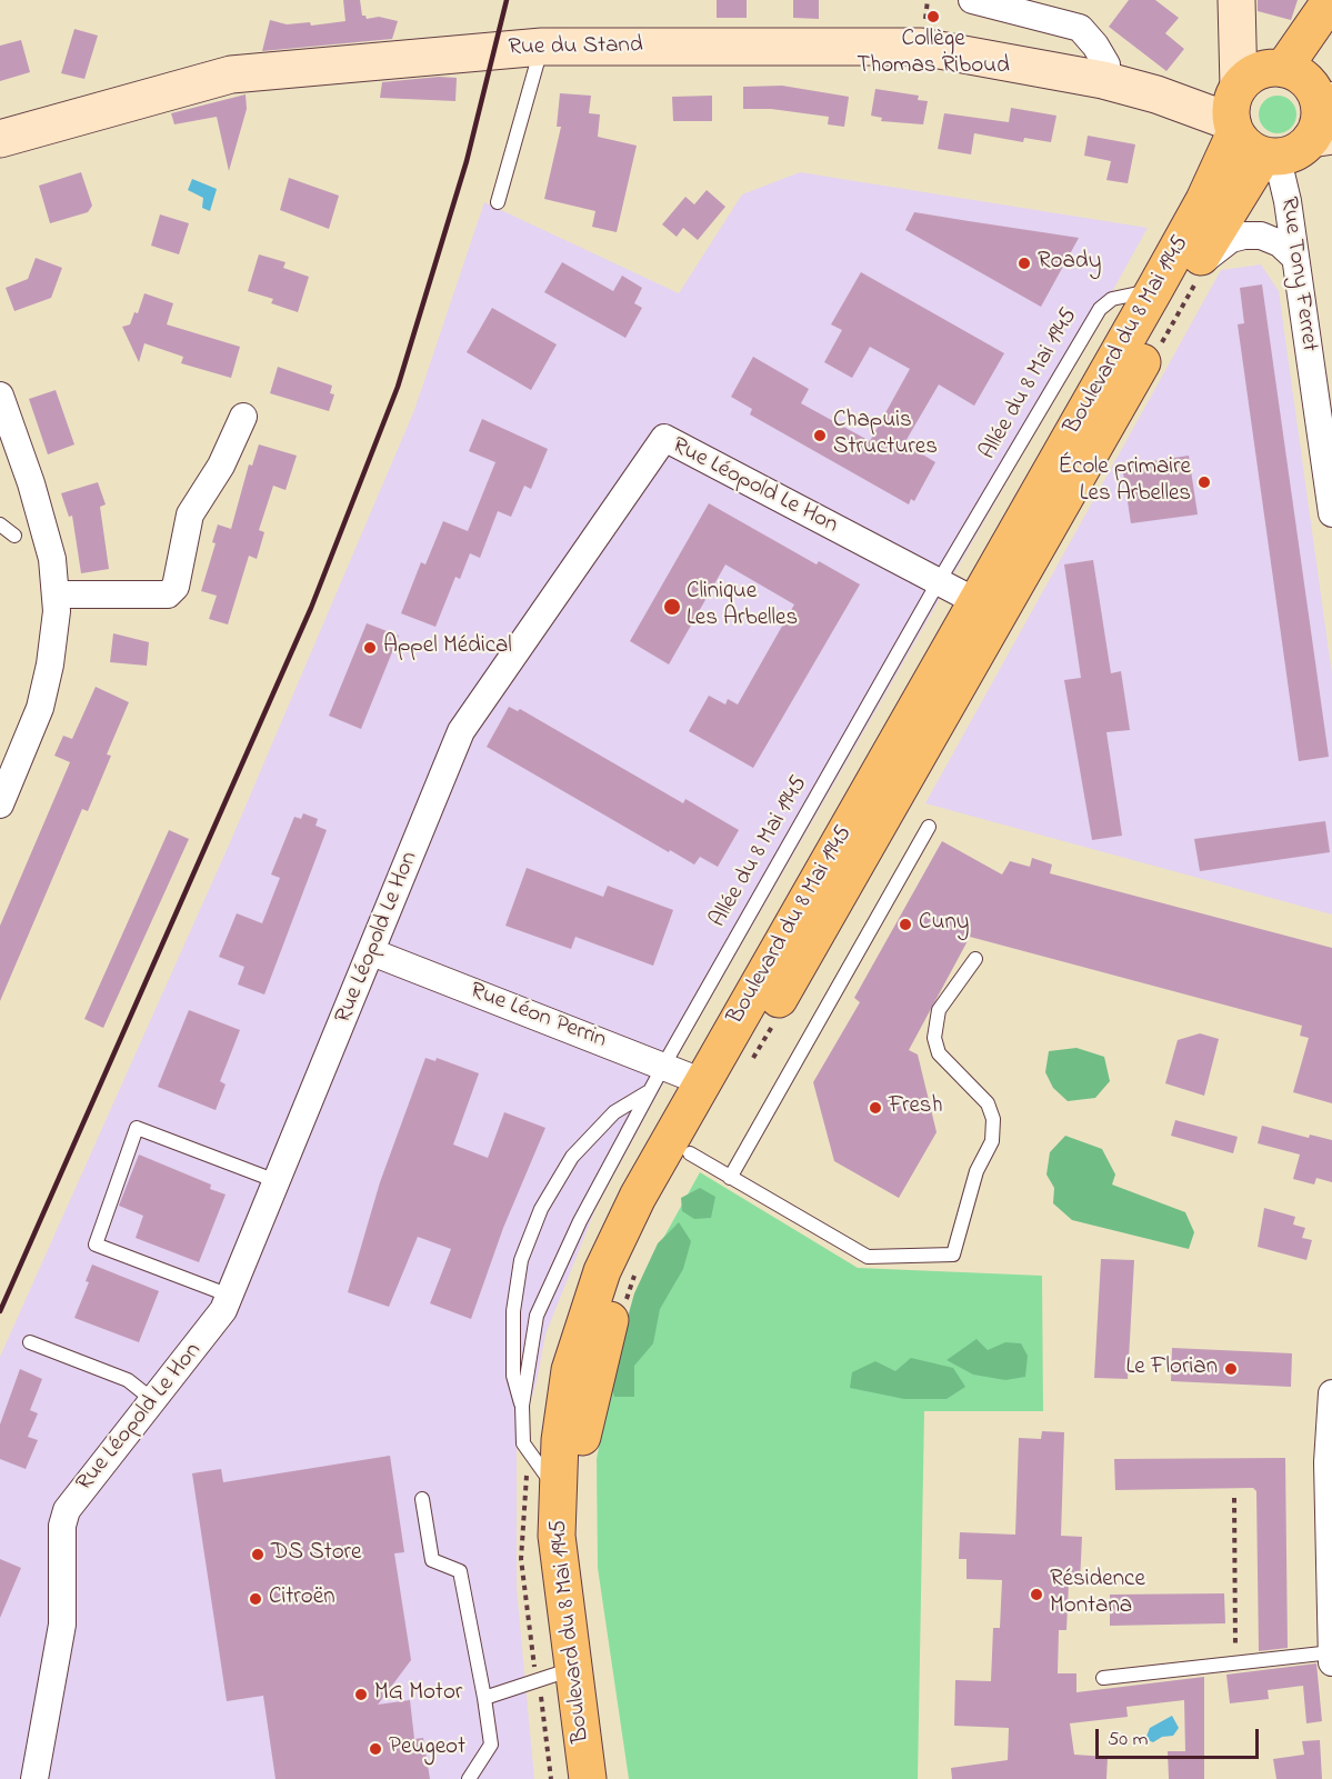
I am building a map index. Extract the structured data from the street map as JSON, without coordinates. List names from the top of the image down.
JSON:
{
  "streets": {
    "main road": ["Boulevard du 8 Mai 1945"],
    "street": [
      "Rue du Stand",
      "Rue Tony Ferret",
      "Rue Léopold Le Hon",
      "Rue Léon Perrin"
    ],
    "lane": ["Allée du 8 Mai 1945"]
  },
  "crossings": [
    ["Rue du Stand", "Boulevard du 8 Mai 1945"],
    ["Rue Tony Ferret", "Boulevard du 8 Mai 1945"],
    ["Boulevard du 8 Mai 1945", "Allée du 8 Mai 1945"],
    ["Boulevard du 8 Mai 1945", "Rue Léopold Le Hon"],
    ["Boulevard du 8 Mai 1945", "Rue Léon Perrin"],
    ["Allée du 8 Mai 1945", "Rue Léopold Le Hon"],
    ["Allée du 8 Mai 1945", "Rue Léon Perrin"],
    ["Rue Léopold Le Hon", "Rue Léon Perrin"]
  ],
  "places": [
    "Collège Thomas Riboud",
    "Roady",
    "Chapuis Structures",
    "École primaire Les Arbelles",
    "Clinique Les Arbelles",
    "Appel Médical",
    "Cuny",
    "Fresh",
    "Le Florian",
    "DS Store",
    "Résidence Montana",
    "Citroën",
    "MG Motor",
    "Peugeot"
  ],
  "scale_bar": "50 m"
}
